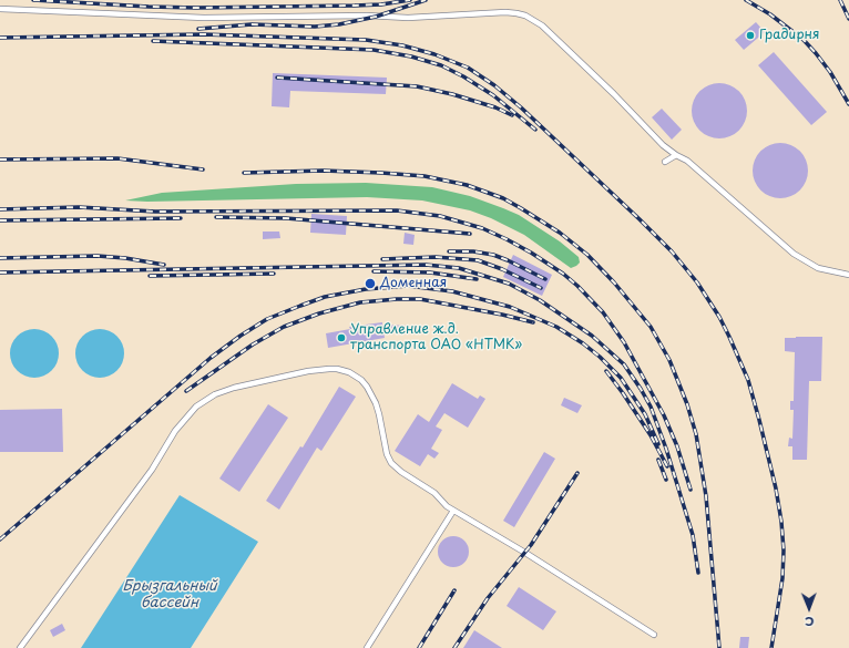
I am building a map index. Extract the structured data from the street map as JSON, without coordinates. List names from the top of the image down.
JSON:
{
  "water": ["Брызгальный бассейн"],
  "places": ["Градирня", "Доменная", "Управление ж.д. транспорта ОАО «НТМК»"],
  "north": "bottom"
}
